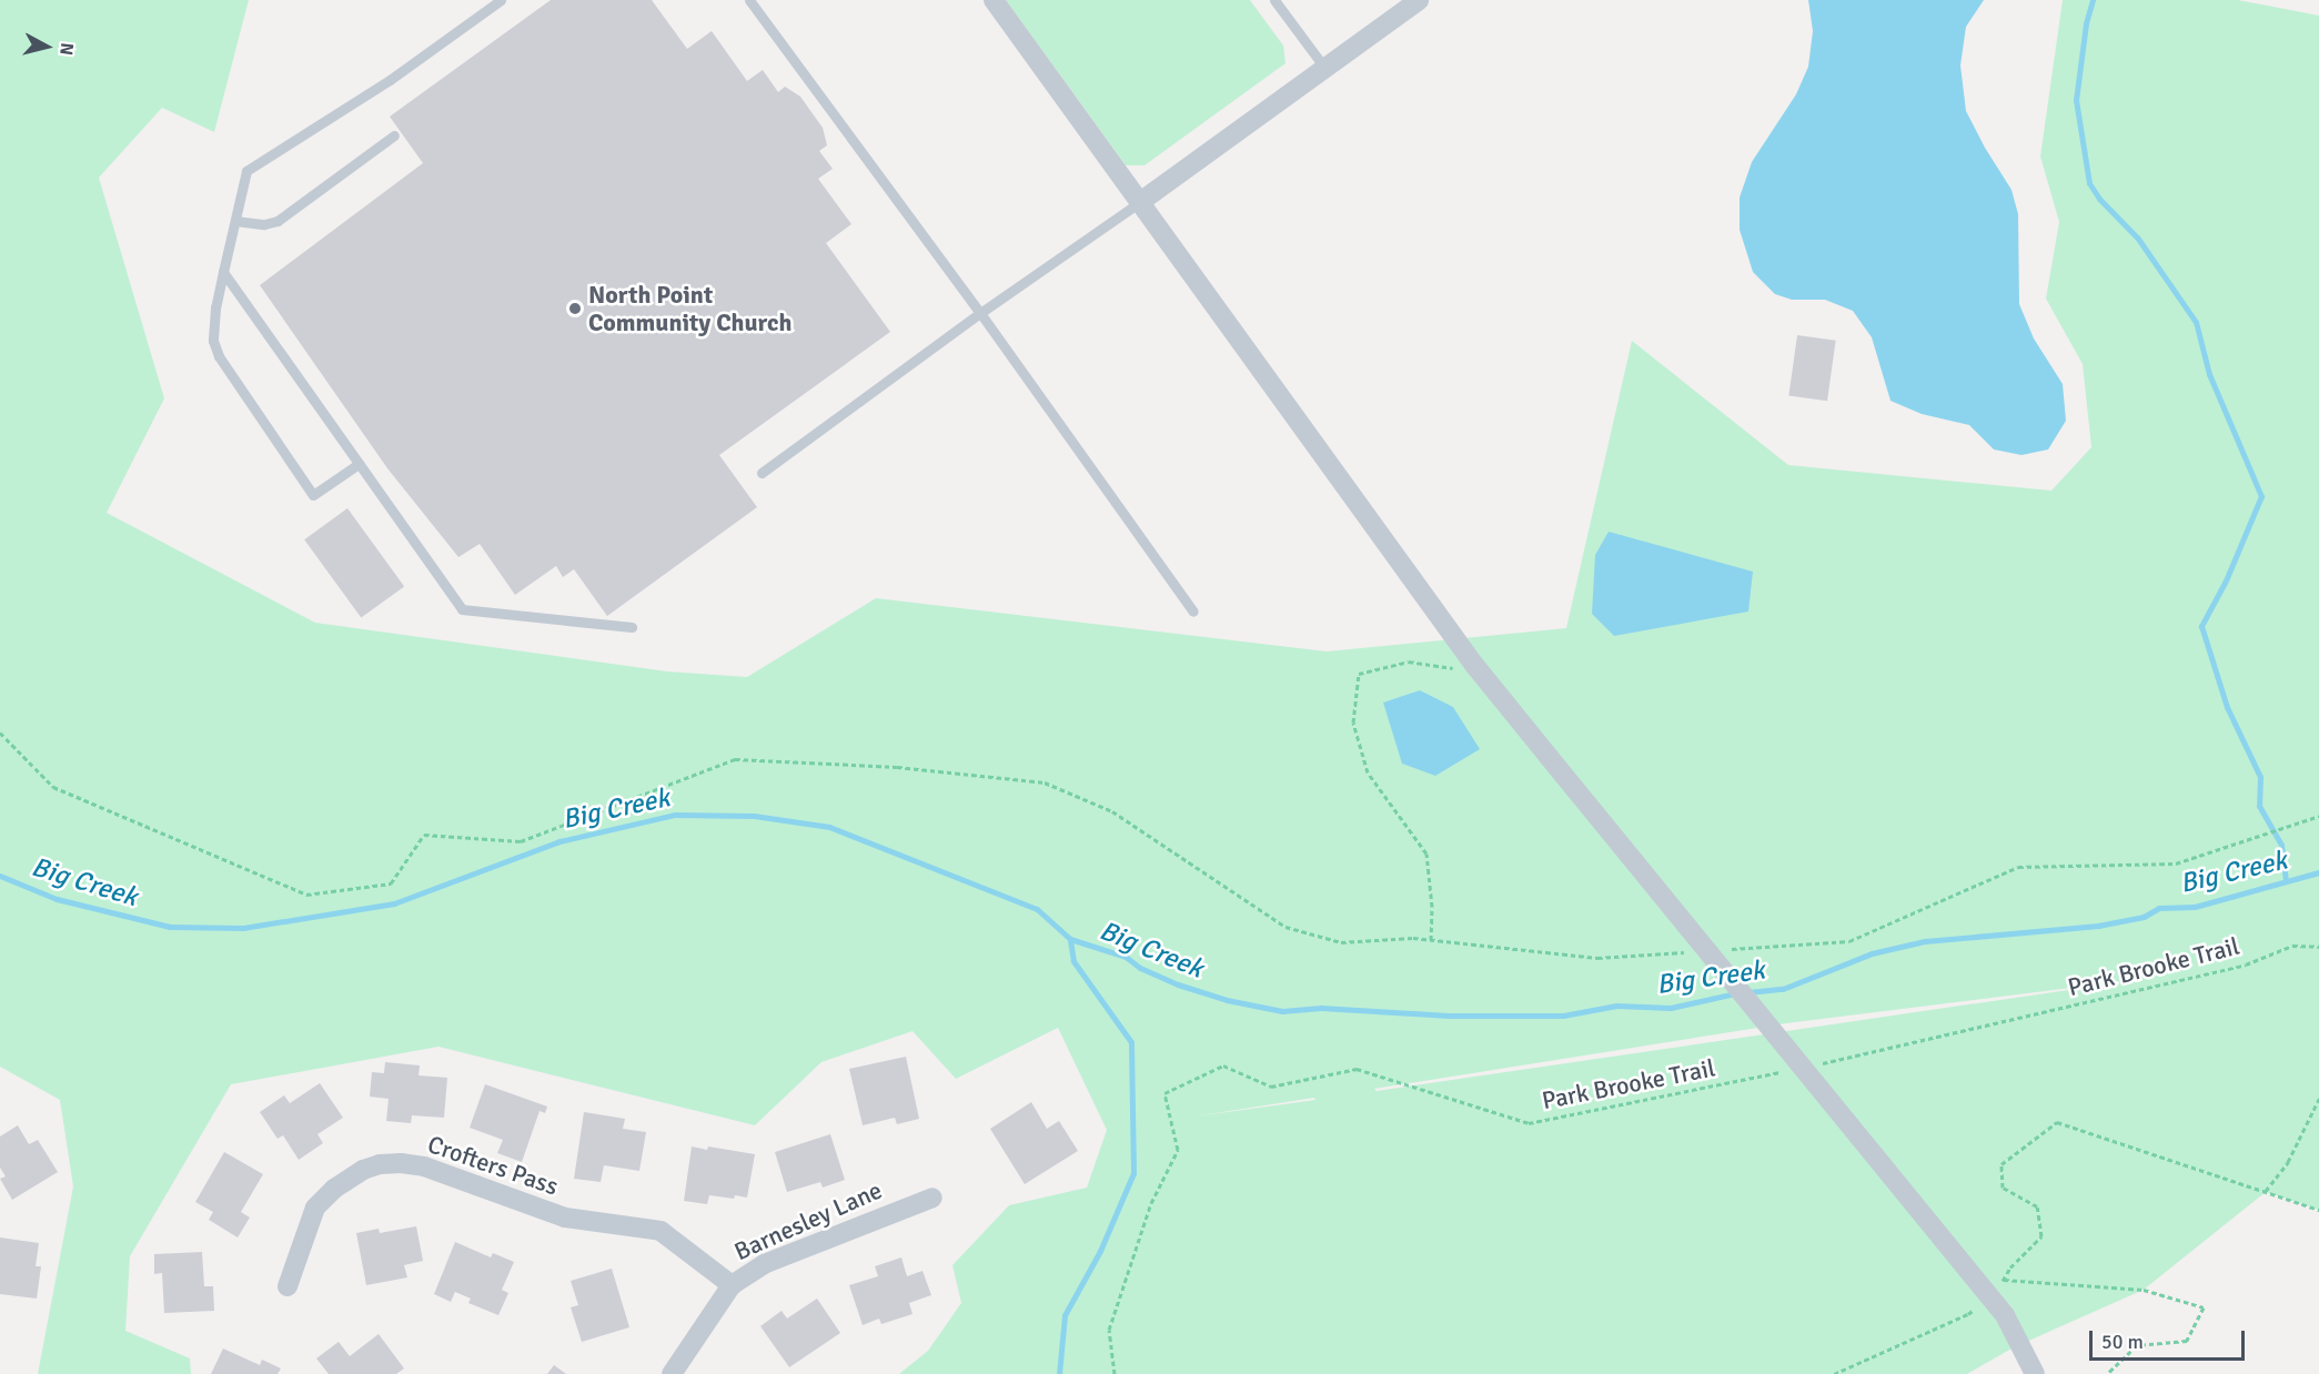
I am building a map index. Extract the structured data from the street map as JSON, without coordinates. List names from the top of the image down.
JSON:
{
  "streets": {
    "street": ["Crofters Pass", "Barnesley Lane"],
    "path": ["Park Brooke Trail"]
  },
  "crossings": [
    ["Crofters Pass", "Barnesley Lane"]
  ],
  "water": ["Big Creek"],
  "places": ["North Point Community Church"],
  "scale_bar": "50 m",
  "north": "right"
}
